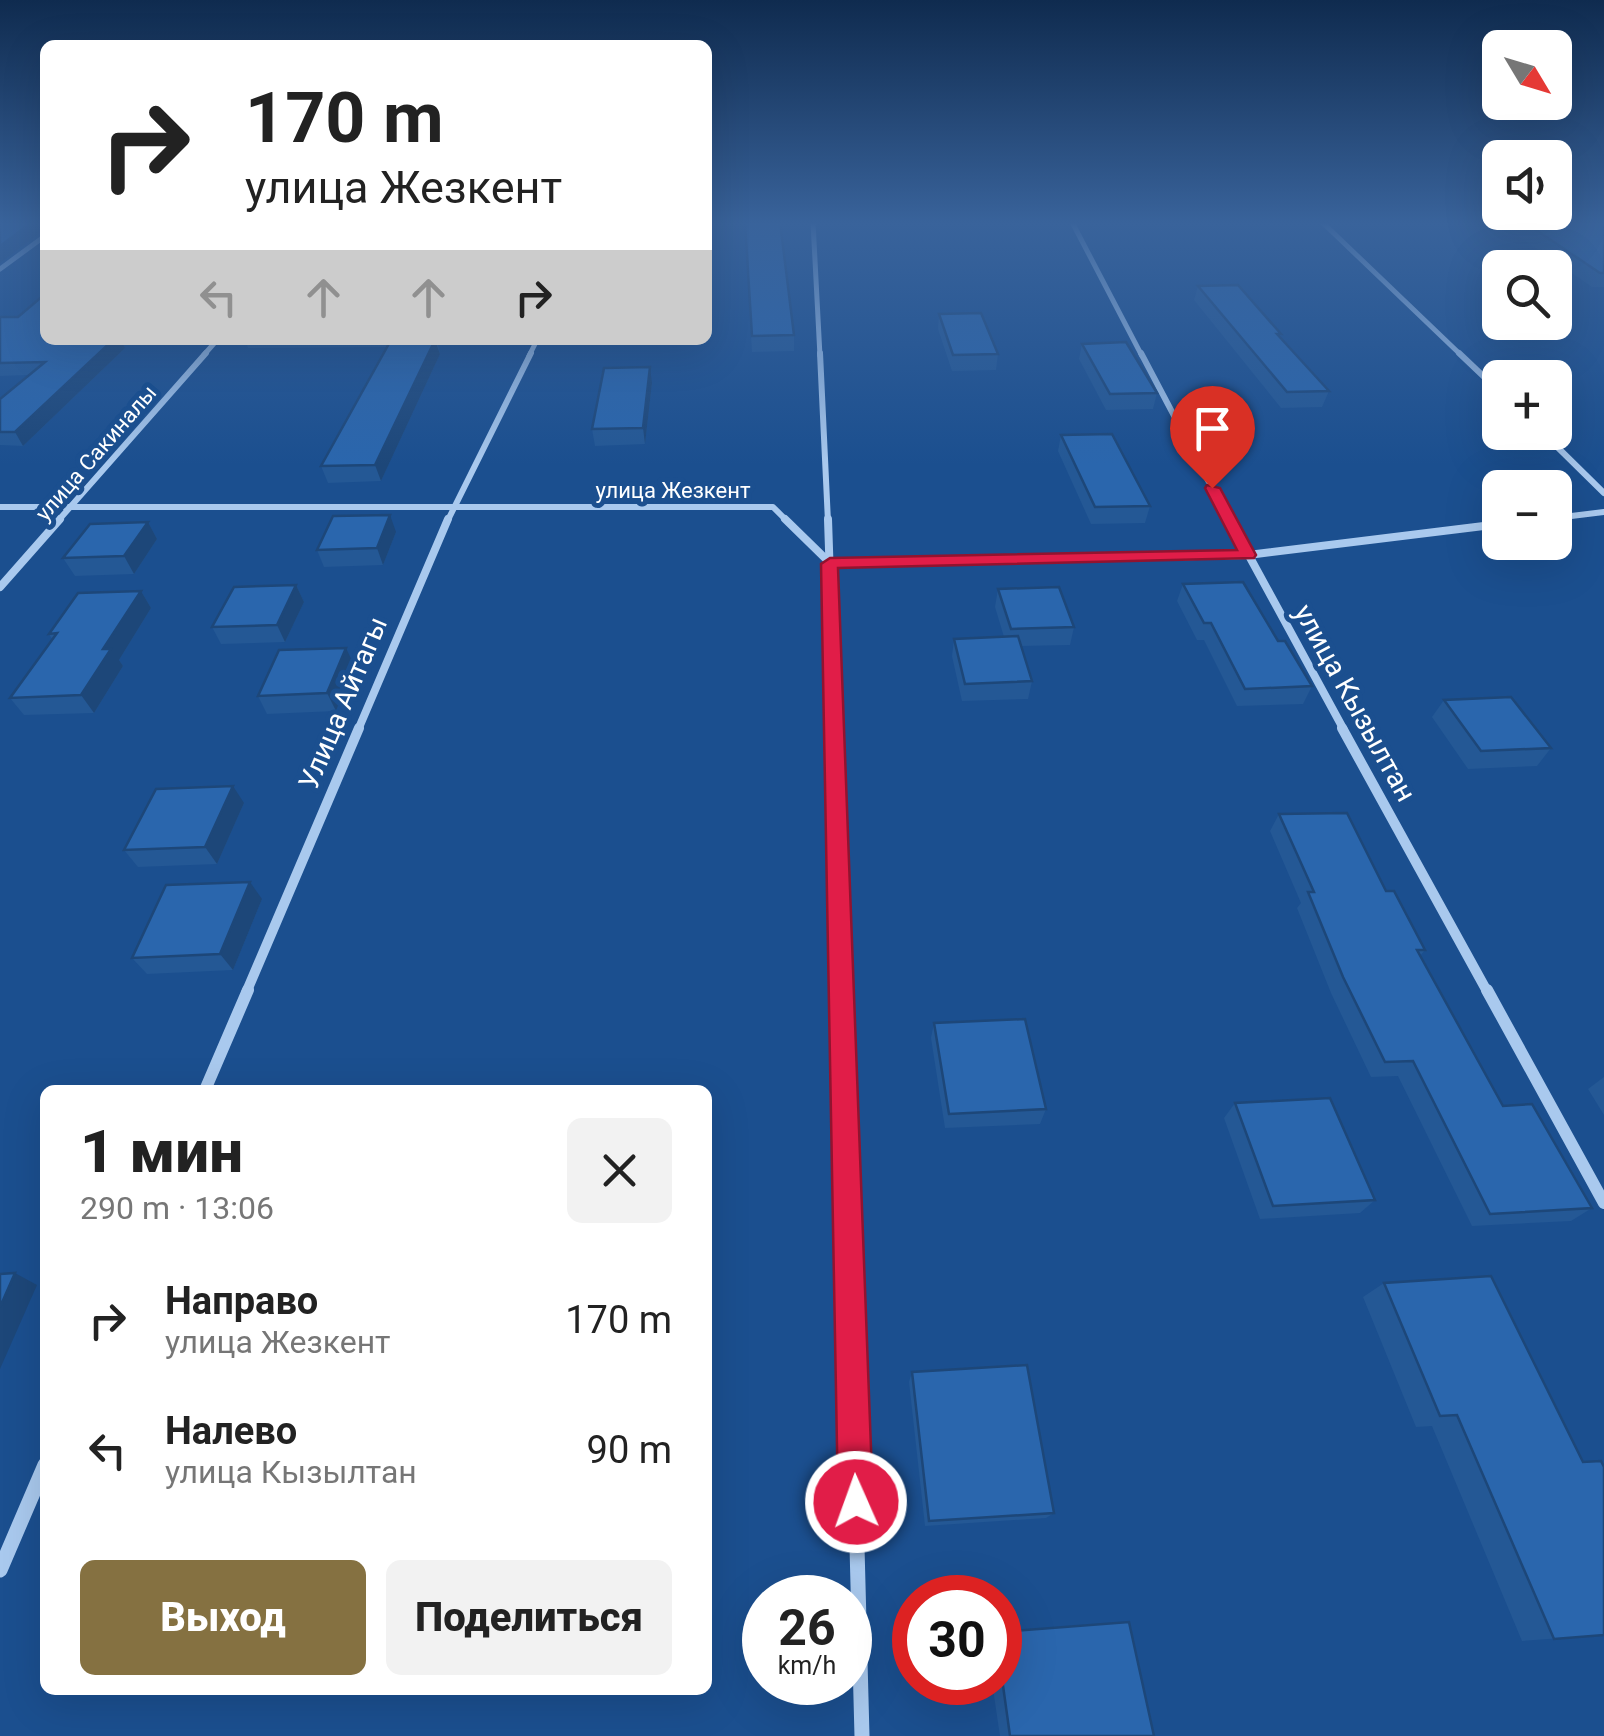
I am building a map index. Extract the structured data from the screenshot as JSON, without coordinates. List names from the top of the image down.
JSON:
{
  "streets": {
    "street": [
      "улица Сакиналы",
      "улица Жезкент",
      "Улица Айтагы",
      "улица Кызылтан"
    ]
  },
  "crossings": [
    ["улица Сакиналы", "улица Жезкент"],
    ["улица Жезкент", "Улица Айтагы"]
  ],
  "north": "bottom right",
  "page": {
    "map_buttons": ["+", "−"],
    "turn": ["170 m", "улица Жезкент"],
    "heading": ["1 мин", "290 m · 13:06"],
    "list": [
      {
        "name": "Направо",
        "note": "улица Жезкент",
        "value": "170 m"
      },
      {
        "name": "Налево",
        "note": "улица Кызылтан",
        "value": "90 m"
      }
    ],
    "buttons": ["Выход", "Поделиться"],
    "speed": "26 km/h",
    "limit": "30"
  }
}
